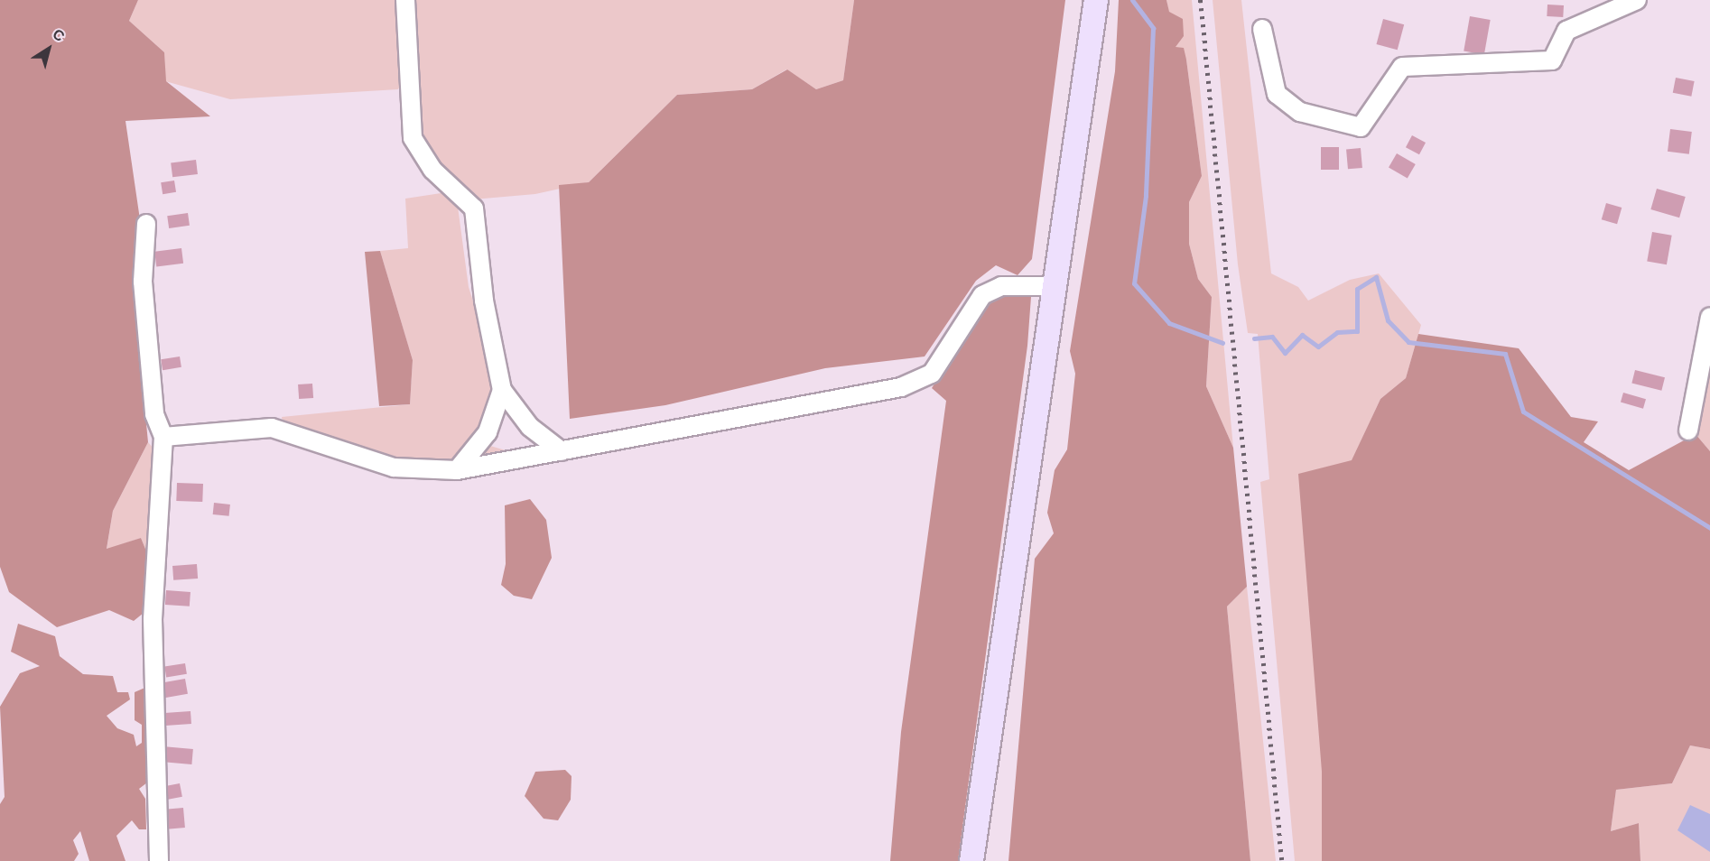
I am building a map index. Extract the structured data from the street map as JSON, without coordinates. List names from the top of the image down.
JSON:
{
  "north": "top right"
}
